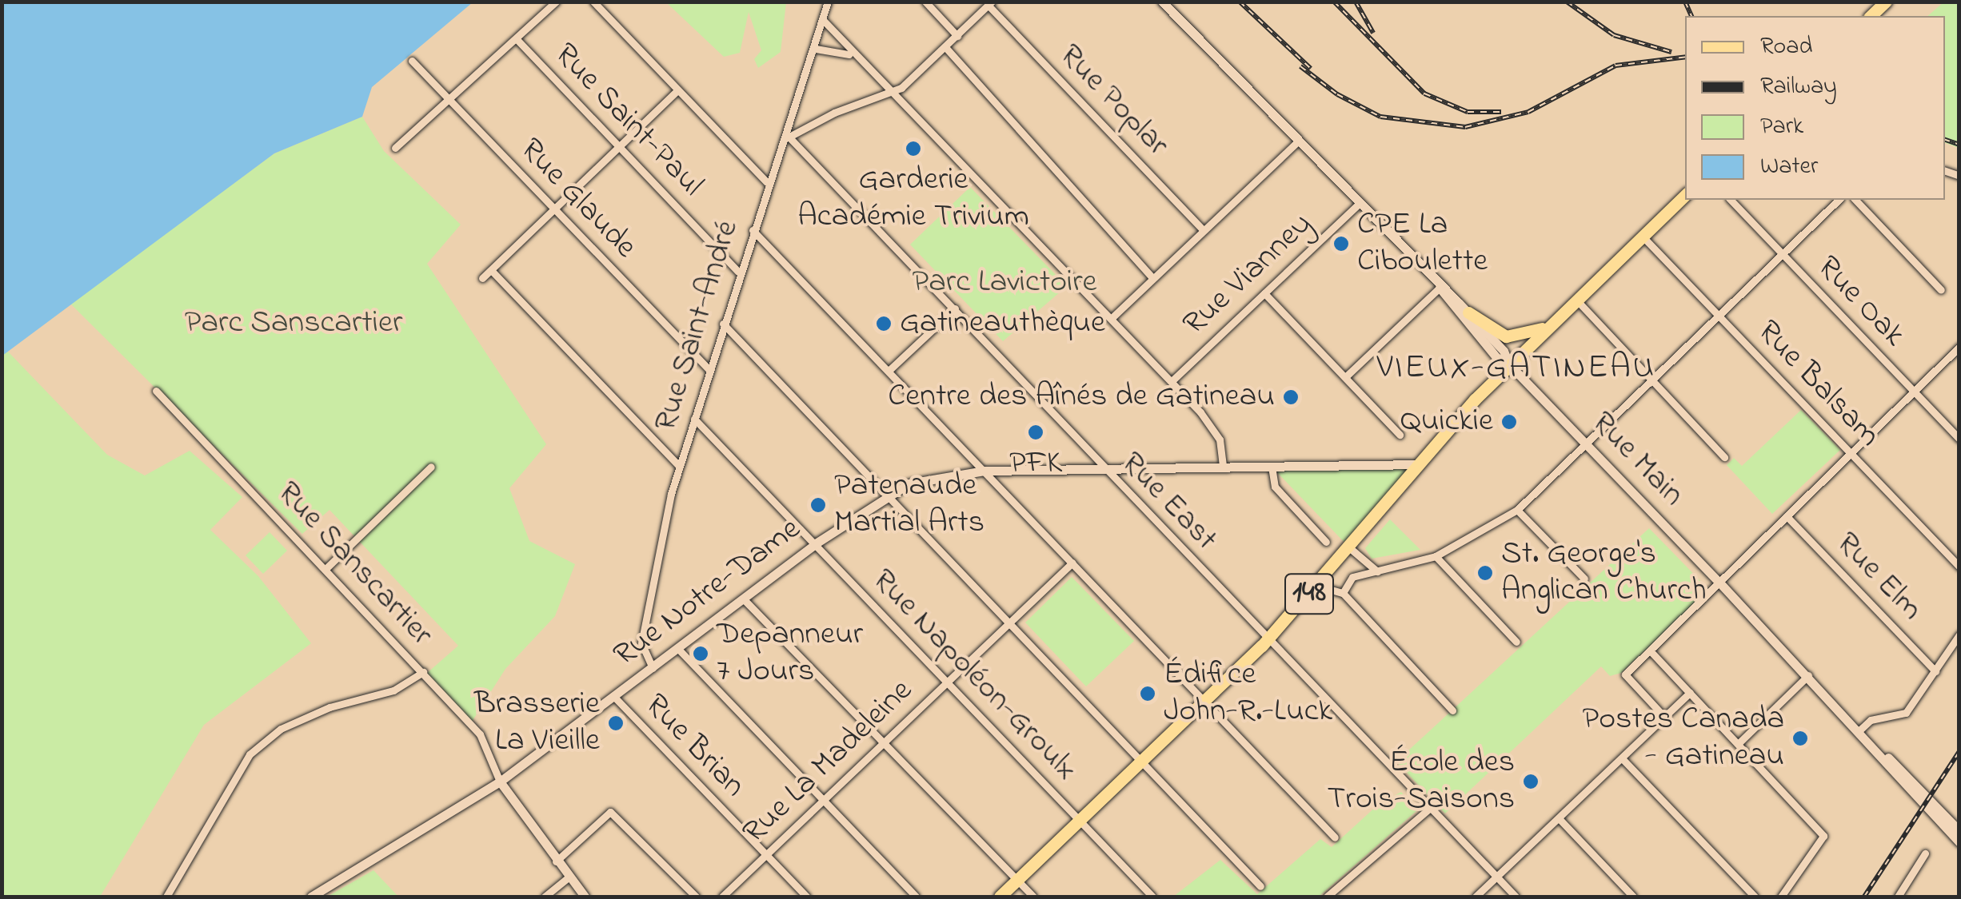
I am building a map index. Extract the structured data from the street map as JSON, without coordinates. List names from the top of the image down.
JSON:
{
  "streets": {
    "main road": ["148"],
    "street": [
      "Rue Poplar",
      "Rue Saint-Paul",
      "Rue Glaude",
      "Rue Vianney",
      "Rue Oak",
      "Rue Saint-André",
      "Rue Balsam",
      "Rue Main",
      "Rue East",
      "Rue Sanscartier",
      "Rue Elm",
      "Rue Notre-Dame",
      "Rue Napoléon-Groulx",
      "Rue Brian",
      "Rue La Madeleine"
    ]
  },
  "crossings": [
    ["Rue Saint-Paul", "Rue Saint-André"],
    ["Rue Glaude", "Rue Saint-André"],
    ["Rue Vianney", "Rue Main"],
    ["Rue Saint-André", "Rue East"],
    ["Rue Saint-André", "Rue Notre-Dame"],
    ["Rue Saint-André", "Rue Napoléon-Groulx"],
    ["Rue Balsam", "148"],
    ["Rue Main", "148"],
    ["Rue East", "Rue Notre-Dame"],
    ["Rue East", "148"],
    ["Rue Sanscartier", "Rue Notre-Dame"],
    ["Rue Notre-Dame", "148"],
    ["Rue Notre-Dame", "Rue Napoléon-Groulx"],
    ["Rue Notre-Dame", "Rue Brian"],
    ["148", "Rue Napoléon-Groulx"],
    ["Rue Napoléon-Groulx", "Rue La Madeleine"],
    ["Rue Brian", "Rue La Madeleine"]
  ],
  "districts": ["VIEUX-GATINEAU"],
  "parks": ["Parc Lavictoire", "Parc Sanscartier"],
  "places": [
    "Garderie Académie Trivium",
    "CPE La Ciboulette",
    "Gatineauthèque",
    "Centre des Aînés de Gatineau",
    "Quickie",
    "PFK",
    "Patenaude Martial Arts",
    "St. George's Anglican Church",
    "Depanneur 7 Jours",
    "Édifice John-R.-Luck",
    "Brasserie La Vieille",
    "Postes Canada - Gatineau",
    "École des Trois-Saisons"
  ],
  "legend": [
    "Road",
    "Railway",
    "Park",
    "Water"
  ]
}
